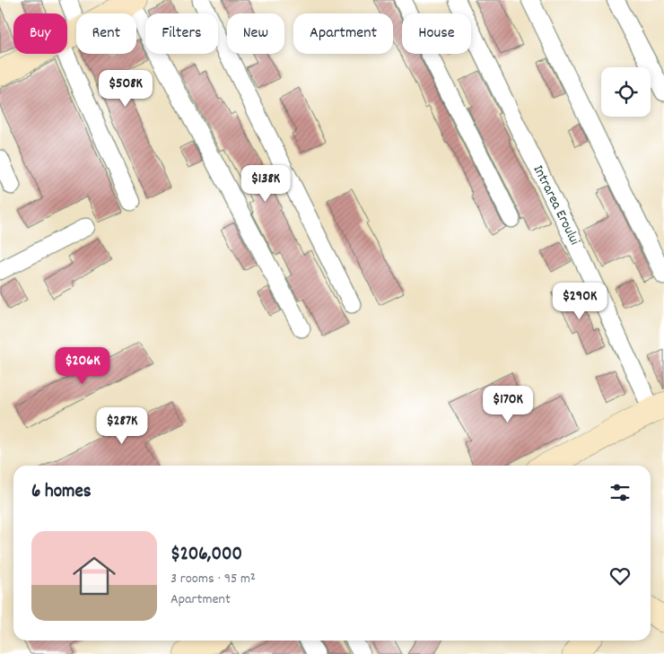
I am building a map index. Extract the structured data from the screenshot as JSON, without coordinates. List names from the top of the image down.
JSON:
{
  "streets": {
    "street": ["Intrarea Eroului"]
  },
  "page": {
    "chip": [
      "Buy",
      "Rent",
      "Filters",
      "New",
      "Apartment",
      "House"
    ],
    "price": [
      "$508K",
      "$138K",
      "$290K",
      "$206K",
      "$170K",
      "$287K"
    ],
    "heading": "6 homes",
    "list": [
      {
        "name": "$206,000",
        "note": "3 rooms · 95 m² · Apartment"
      }
    ]
  }
}
